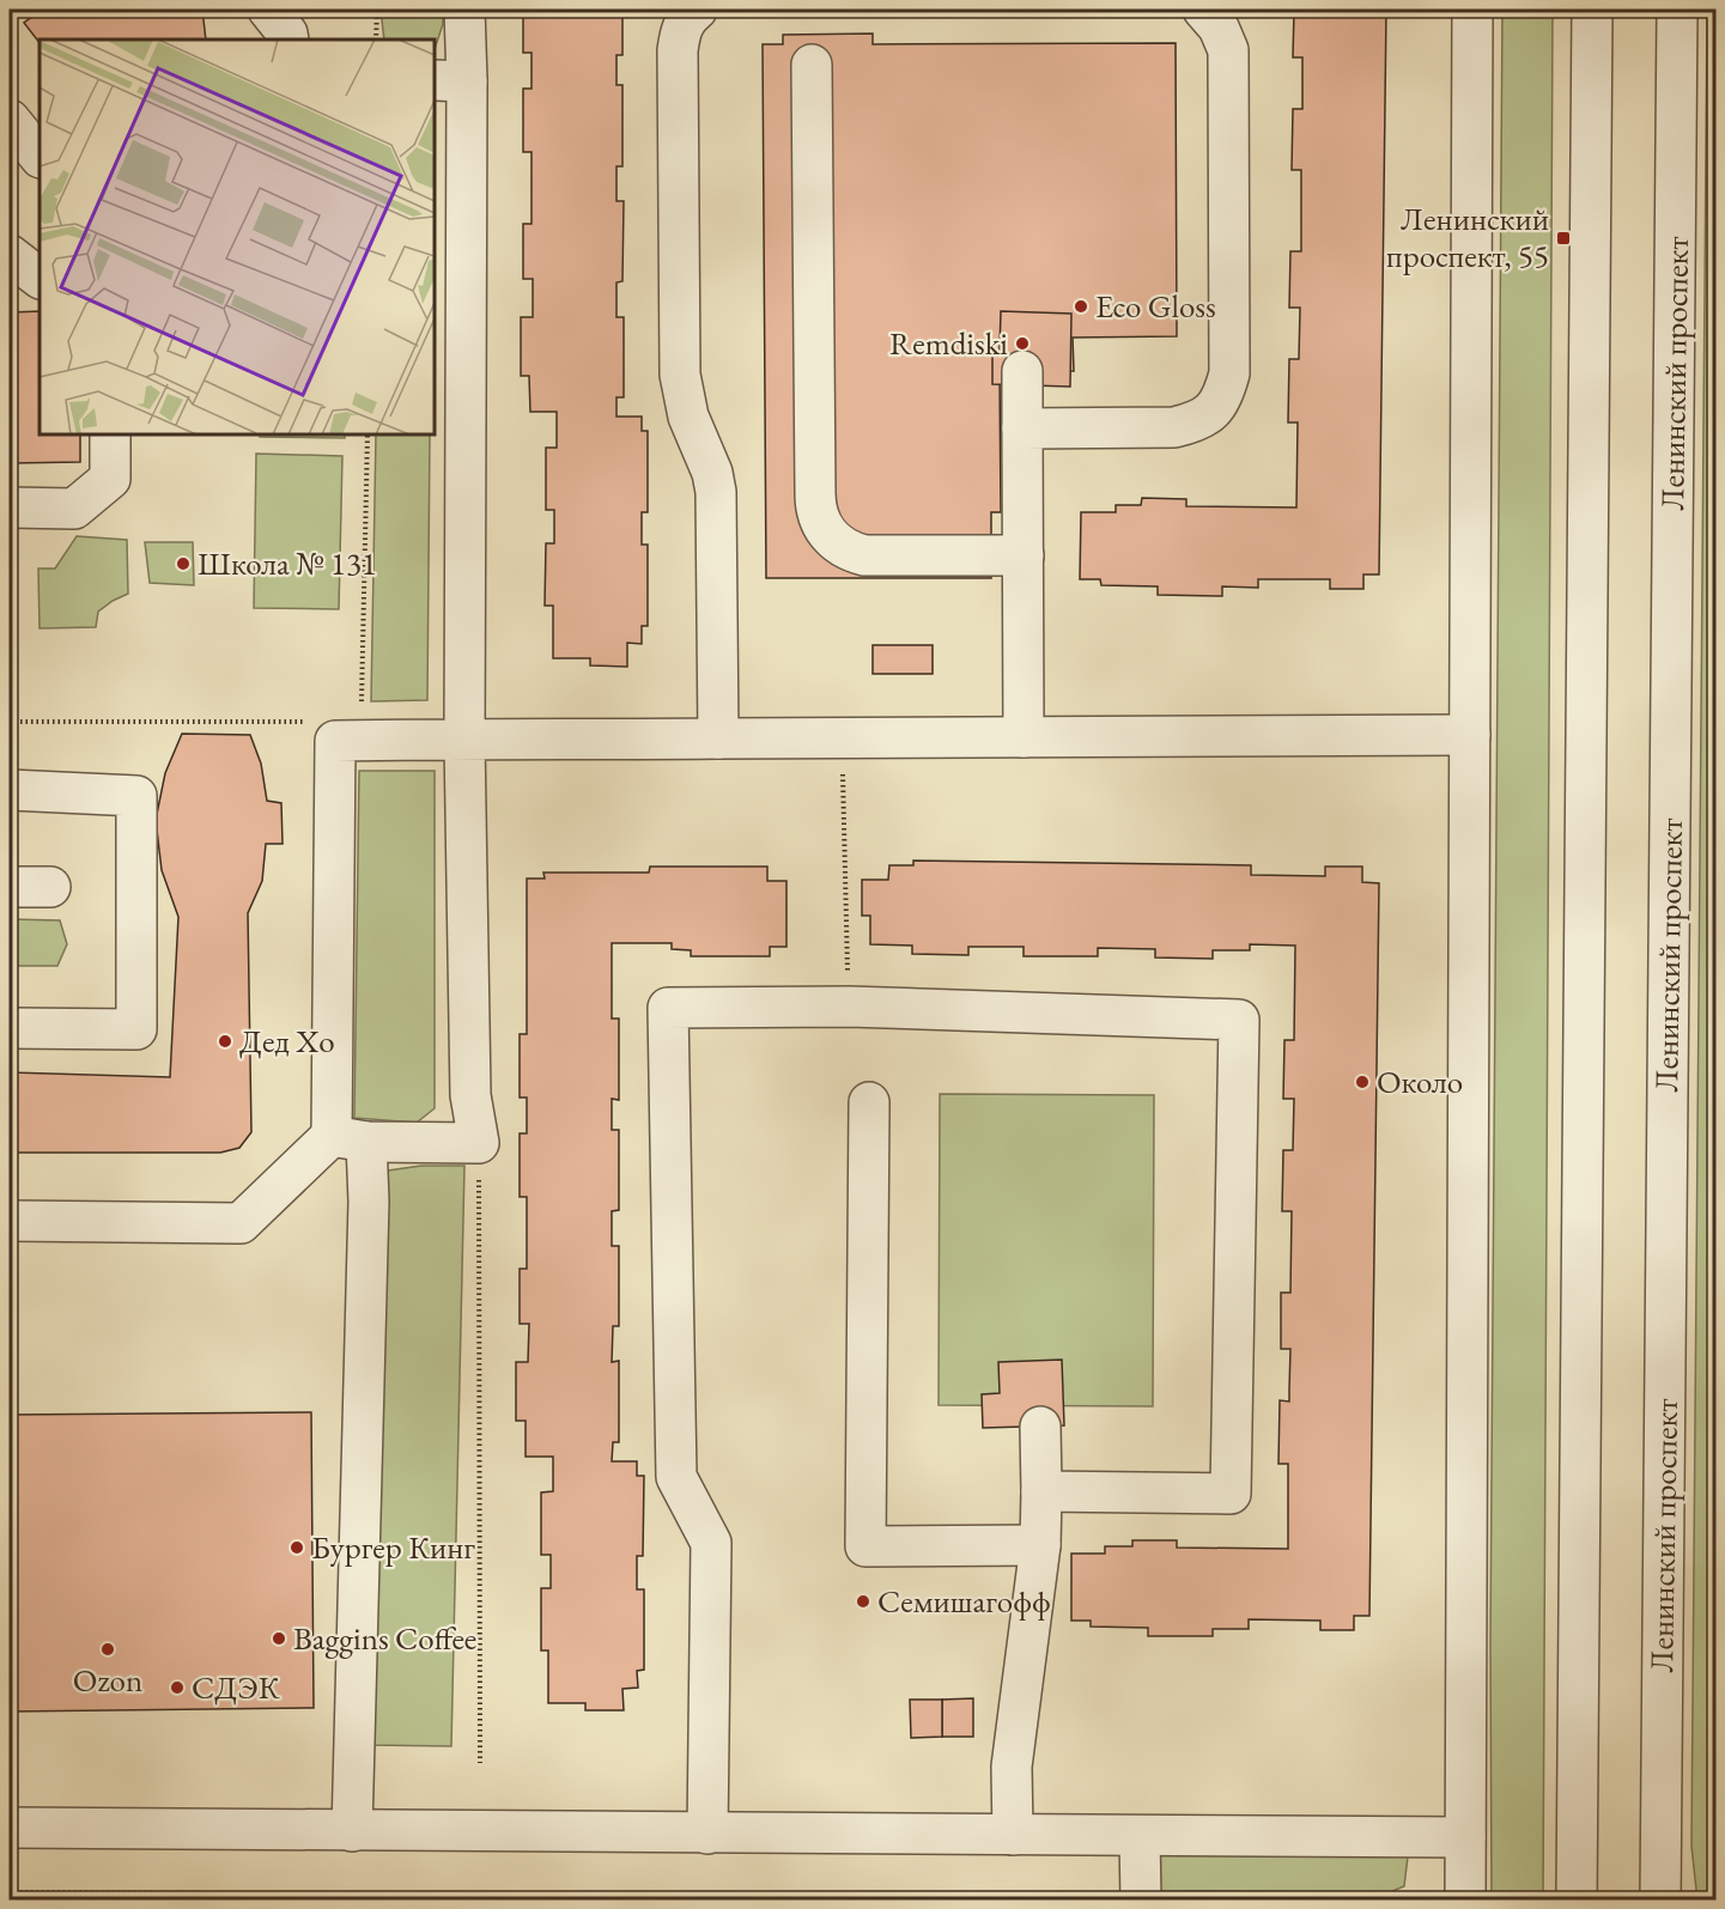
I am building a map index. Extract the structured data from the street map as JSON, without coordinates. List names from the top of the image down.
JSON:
{
  "streets": {
    "street": ["Ленинский проспект"]
  },
  "places": {
    "transit": ["Ленинский проспект, 55"],
    "other": [
      "Eco Gloss",
      "Remdiski",
      "Школа № 131",
      "Дед Хо",
      "Около",
      "Бургер Кинг",
      "Семишагофф",
      "Baggins Coffee",
      "Ozon",
      "СДЭК"
    ]
  }
}
